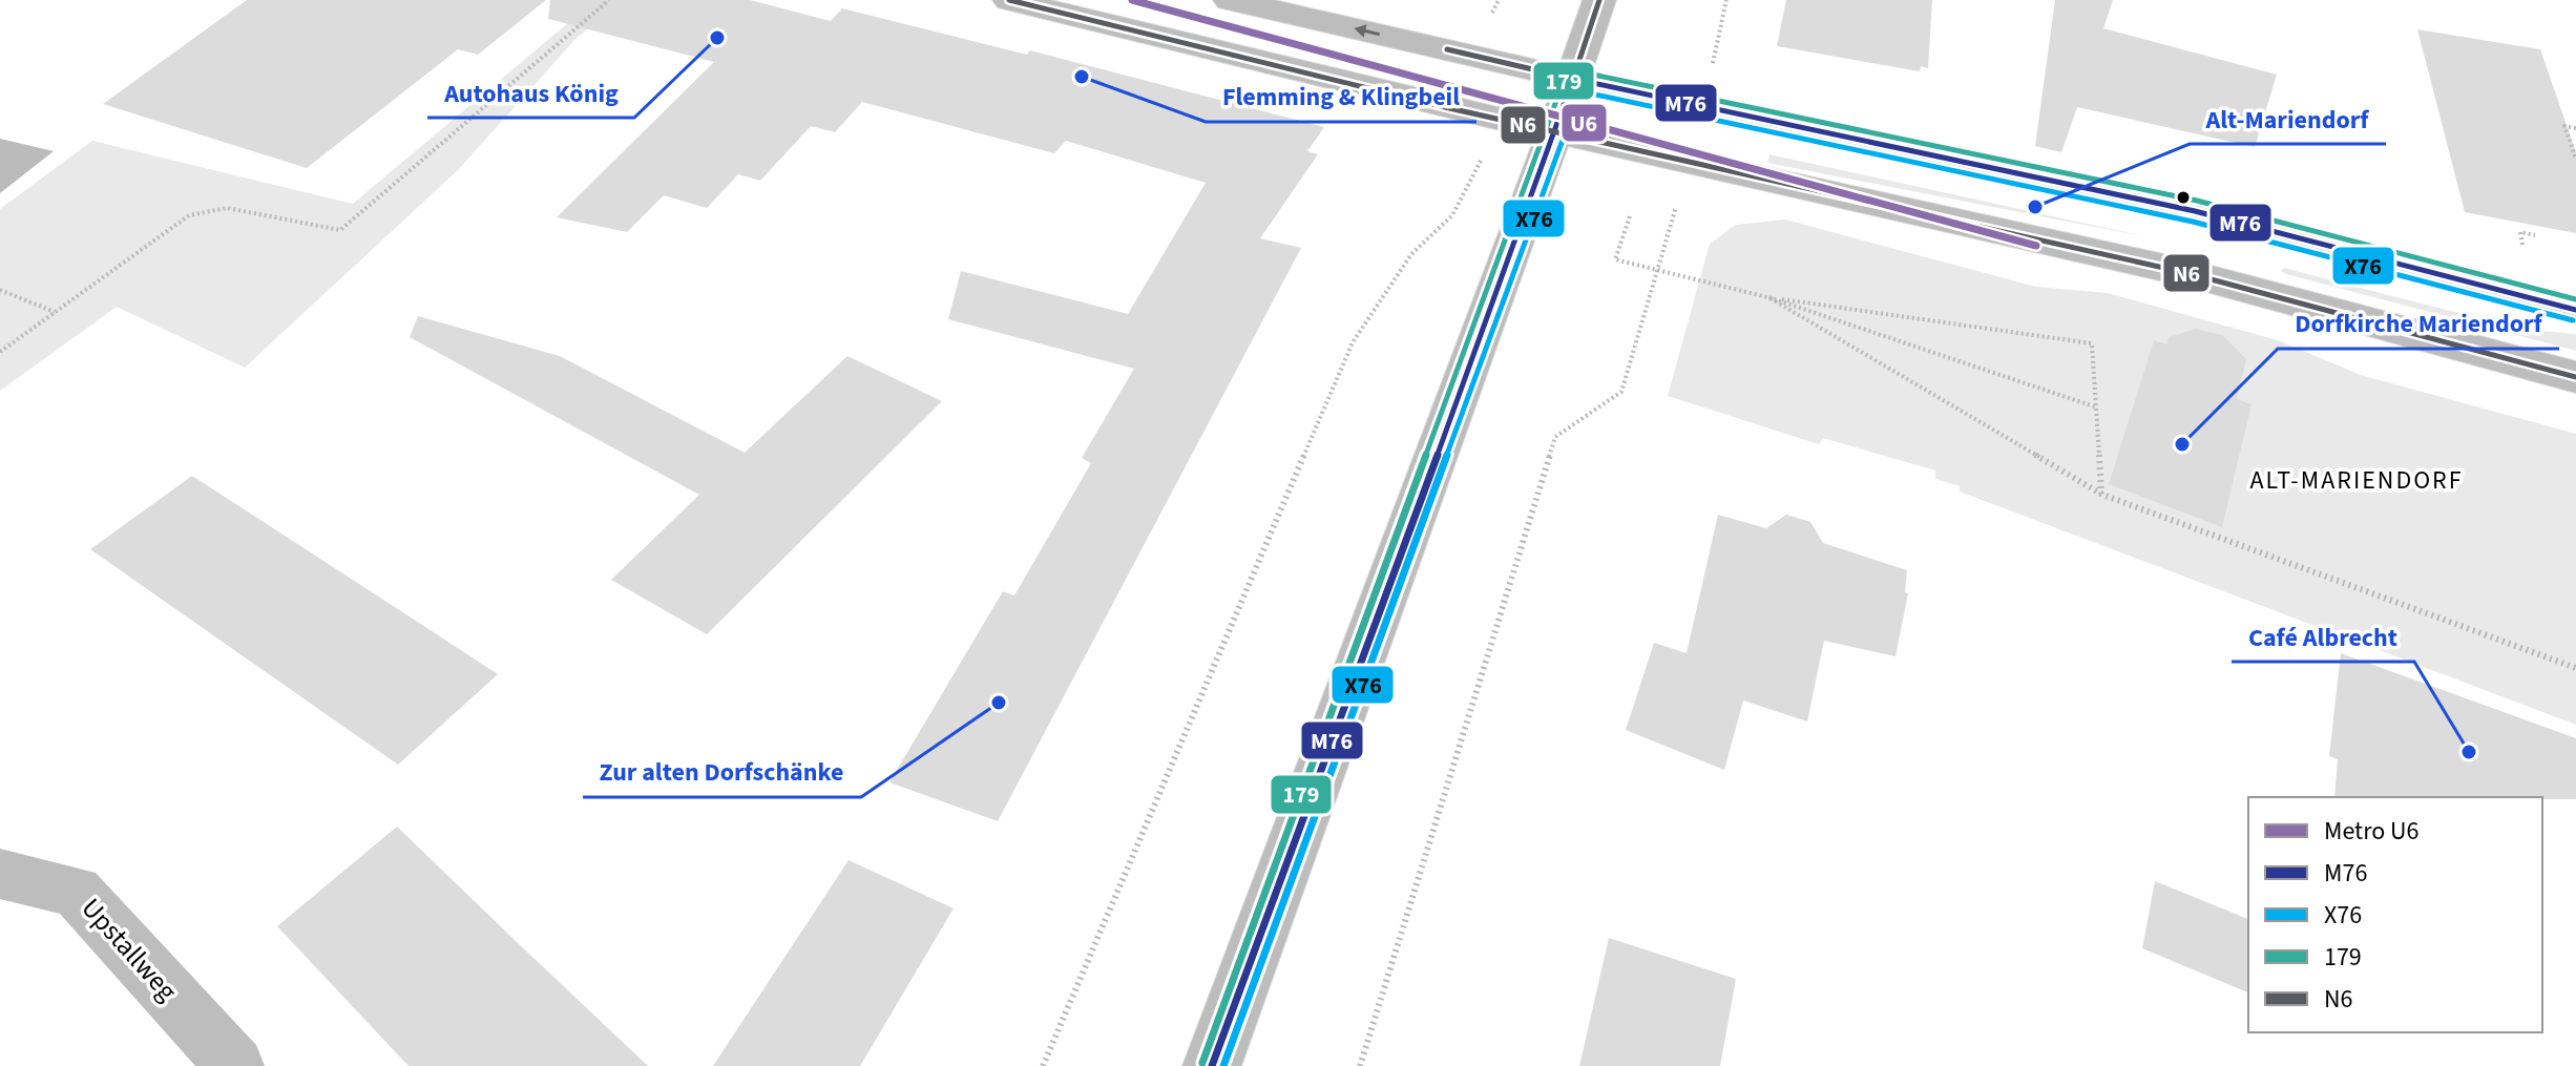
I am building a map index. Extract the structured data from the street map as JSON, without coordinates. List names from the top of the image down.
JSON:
{
  "streets": {
    "main road": ["Upstallweg"]
  },
  "districts": ["ALT-MARIENDORF"],
  "places": [
    "Autohaus König",
    "Flemming & Klingbeil",
    "Alt-Mariendorf",
    "Dorfkirche Mariendorf",
    "Zur alten Dorfschänke",
    "Café Albrecht"
  ],
  "lines": [
    "metro line U6",
    "transit line N6",
    "transit line 179",
    "transit line M76",
    "transit line X76"
  ],
  "legend": [
    "Metro U6",
    "M76",
    "X76",
    "179",
    "N6"
  ]
}
